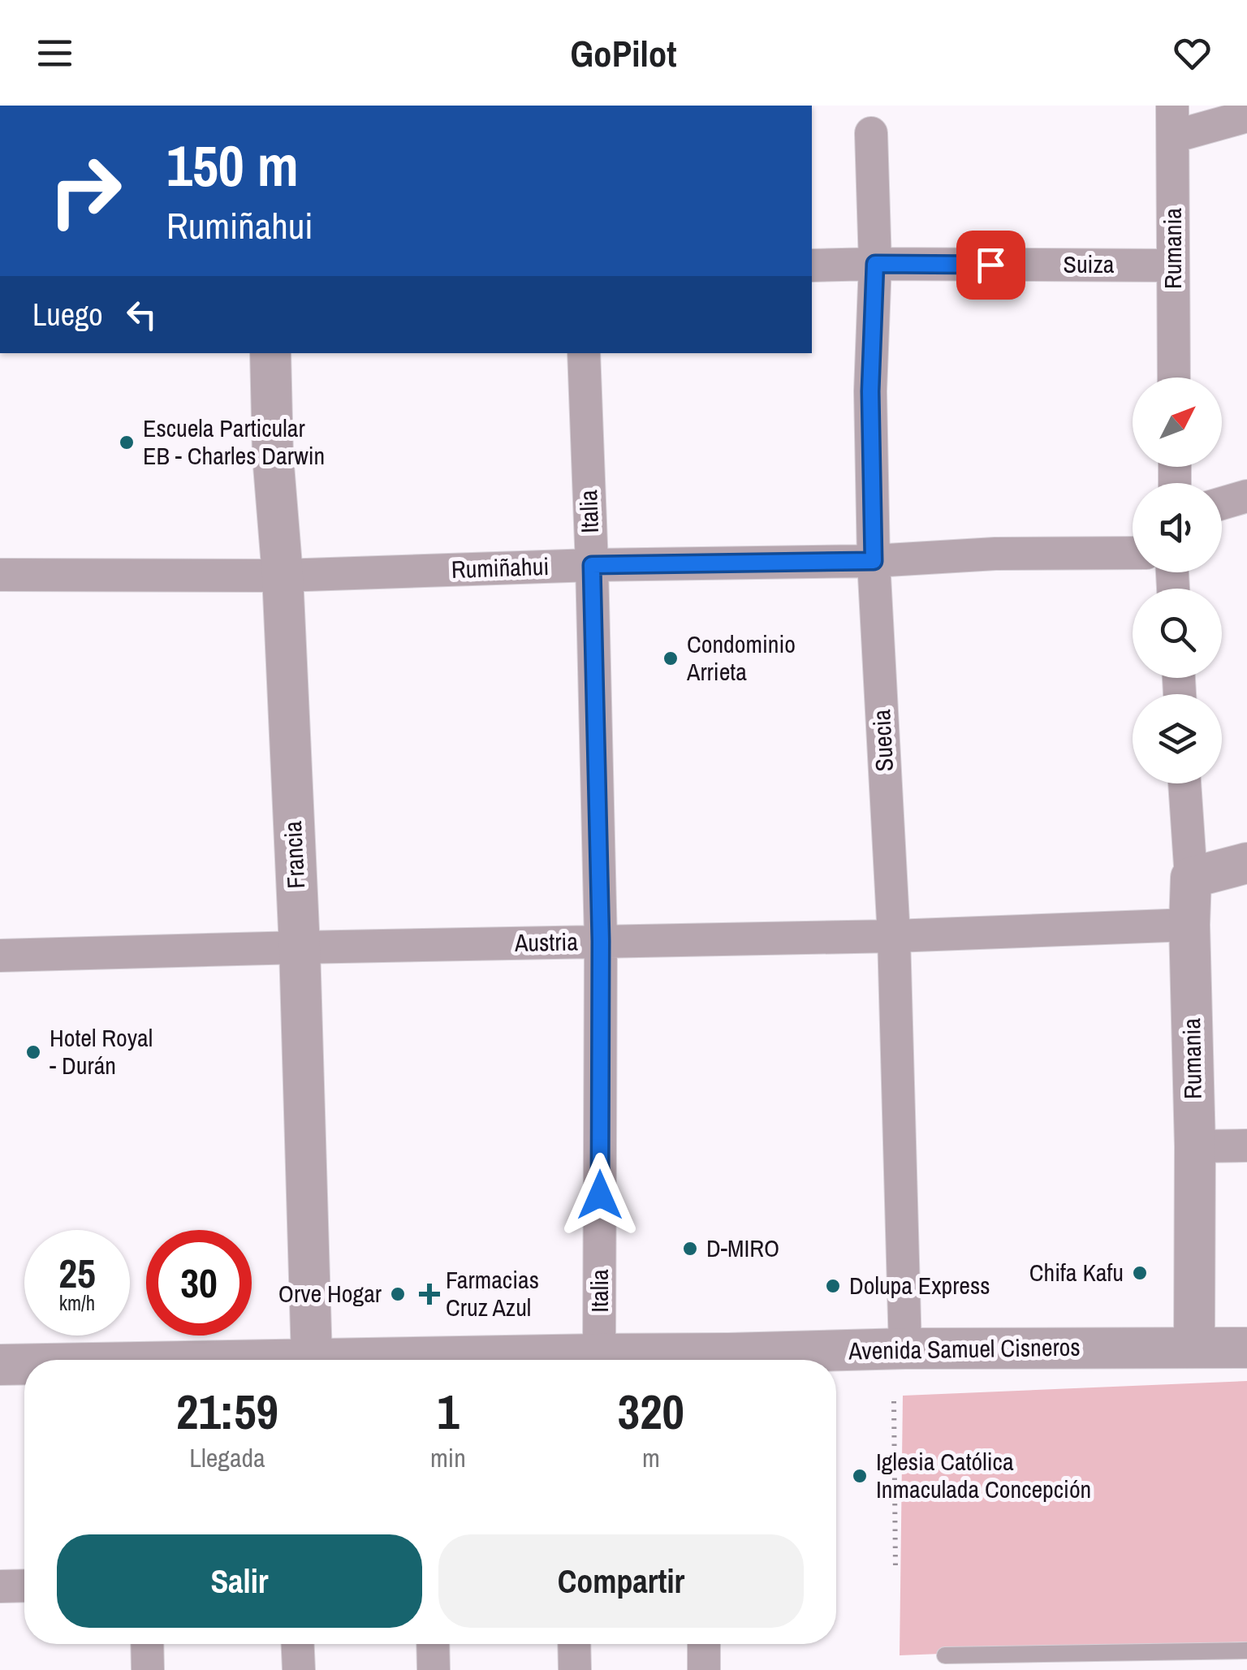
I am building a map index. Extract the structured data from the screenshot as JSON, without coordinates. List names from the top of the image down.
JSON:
{
  "streets": {
    "street": [
      "Rumania",
      "Suiza",
      "Italia",
      "Rumiñahui",
      "Suecia",
      "Francia",
      "Austria",
      "Avenida Samuel Cisneros"
    ]
  },
  "crossings": [
    ["Rumania", "Suiza"],
    ["Rumania", "Austria"],
    ["Rumania", "Avenida Samuel Cisneros"],
    ["Suiza", "Suecia"],
    ["Italia", "Rumiñahui"],
    ["Italia", "Austria"],
    ["Italia", "Avenida Samuel Cisneros"],
    ["Rumiñahui", "Suecia"],
    ["Rumiñahui", "Francia"],
    ["Suecia", "Austria"],
    ["Suecia", "Avenida Samuel Cisneros"],
    ["Francia", "Austria"],
    ["Francia", "Avenida Samuel Cisneros"]
  ],
  "places": {
    "other": [
      "Escuela Particular EB - Charles Darwin",
      "Condominio Arrieta",
      "Hotel Royal - Durán",
      "D-MIRO",
      "Chifa Kafu",
      "Dolupa Express",
      "Orve Hogar",
      "Iglesia Católica Inmaculada Concepción"
    ],
    "health": ["Farmacias Cruz Azul"]
  },
  "north": "top right",
  "page": {
    "header": "GoPilot",
    "turn": ["150 m", "Rumiñahui"],
    "then": "Luego",
    "speed": "25 km/h",
    "limit": "30",
    "eta": [
      "21:59",
      "Llegada",
      "1",
      "min",
      "320",
      "m"
    ],
    "buttons": ["Salir", "Compartir"]
  }
}
